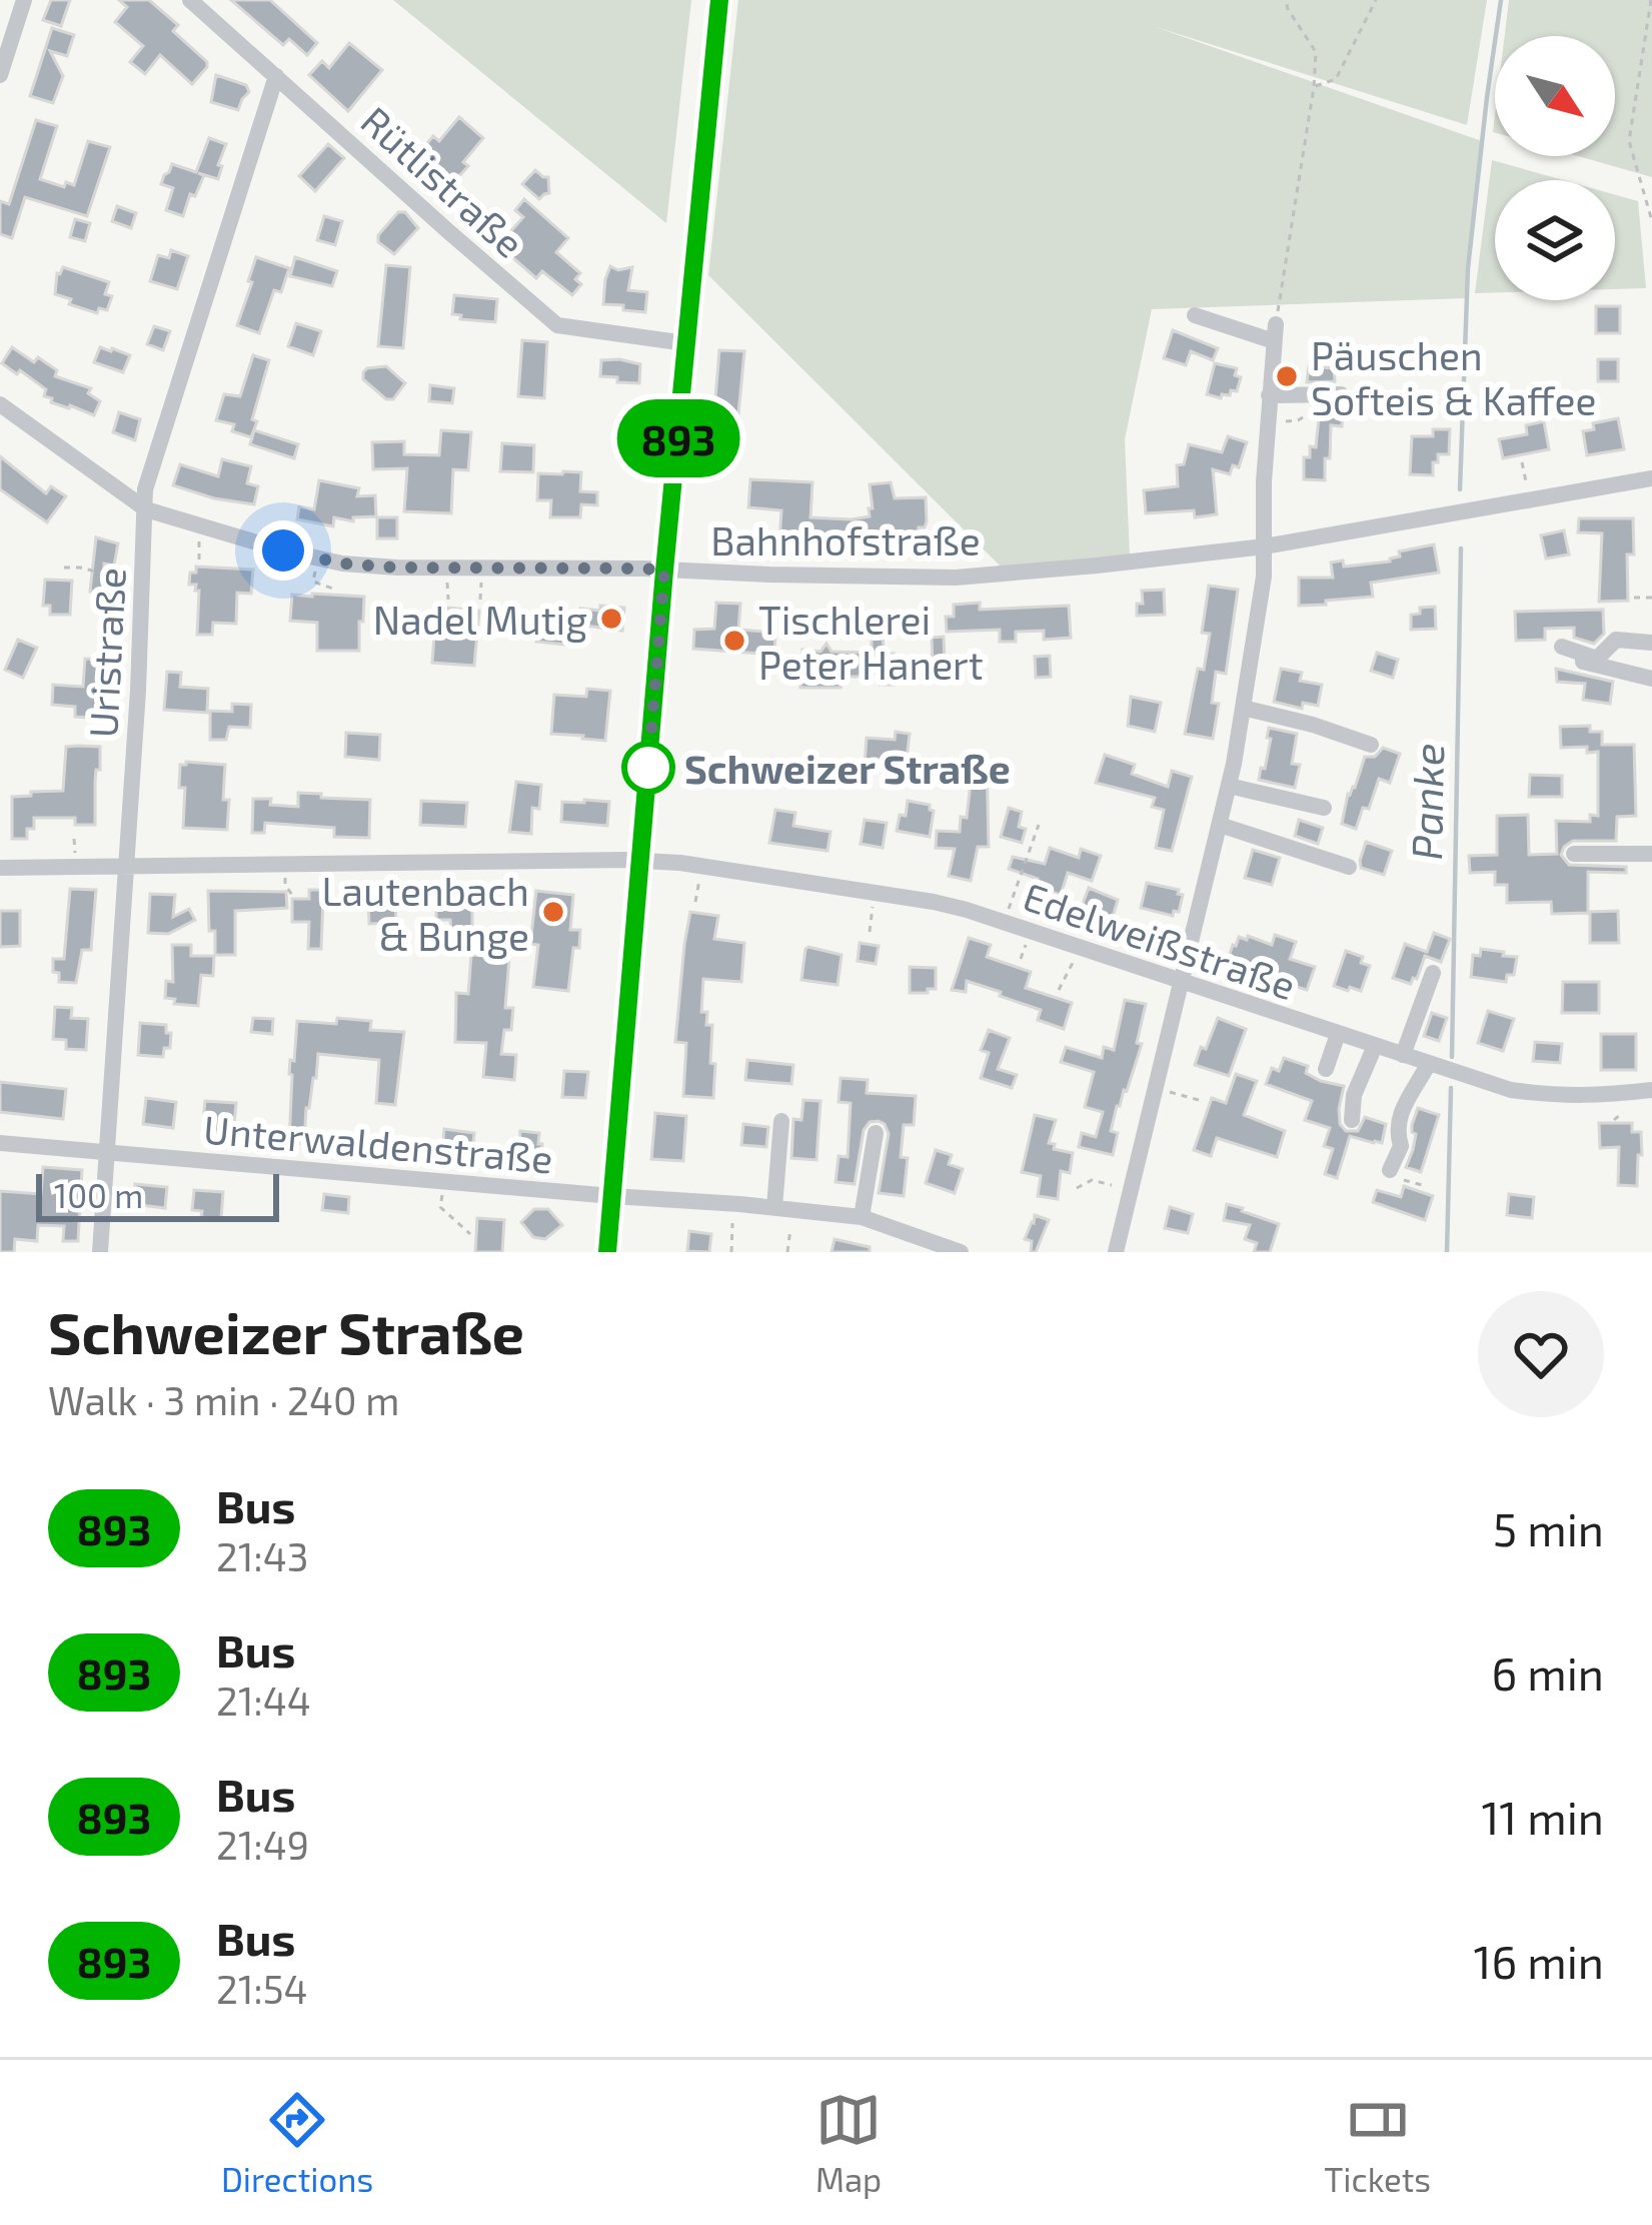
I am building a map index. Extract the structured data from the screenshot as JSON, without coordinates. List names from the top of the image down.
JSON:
{
  "streets": {
    "street": [
      "Rütlistraße",
      "Bahnhofstraße",
      "Uristraße",
      "Edelweißstraße",
      "Unterwaldenstraße"
    ]
  },
  "crossings": [
    ["Rütlistraße", "Uristraße"],
    ["Bahnhofstraße", "Uristraße"],
    ["Uristraße", "Unterwaldenstraße"]
  ],
  "water": ["Panke"],
  "places": [
    "Päuschen Softeis & Kaffee",
    "Nadel Mutig",
    "Tischlerei Peter Hanert",
    "Schweizer Straße",
    "Lautenbach & Bunge"
  ],
  "lines": ["bus line 893"],
  "scale_bar": "100 m",
  "north": "bottom right",
  "page": {
    "on_map": "893",
    "scale": "100 m",
    "heading": ["Schweizer Straße", "Walk · 3 min · 240 m"],
    "list": [
      {
        "mark": "893",
        "name": "Bus",
        "note": "21:43",
        "value": "5 min"
      },
      {
        "mark": "893",
        "name": "Bus",
        "note": "21:44",
        "value": "6 min"
      },
      {
        "mark": "893",
        "name": "Bus",
        "note": "21:49",
        "value": "11 min"
      },
      {
        "mark": "893",
        "name": "Bus",
        "note": "21:54",
        "value": "16 min"
      }
    ],
    "tabs": ["Directions", "Map", "Tickets"]
  }
}
